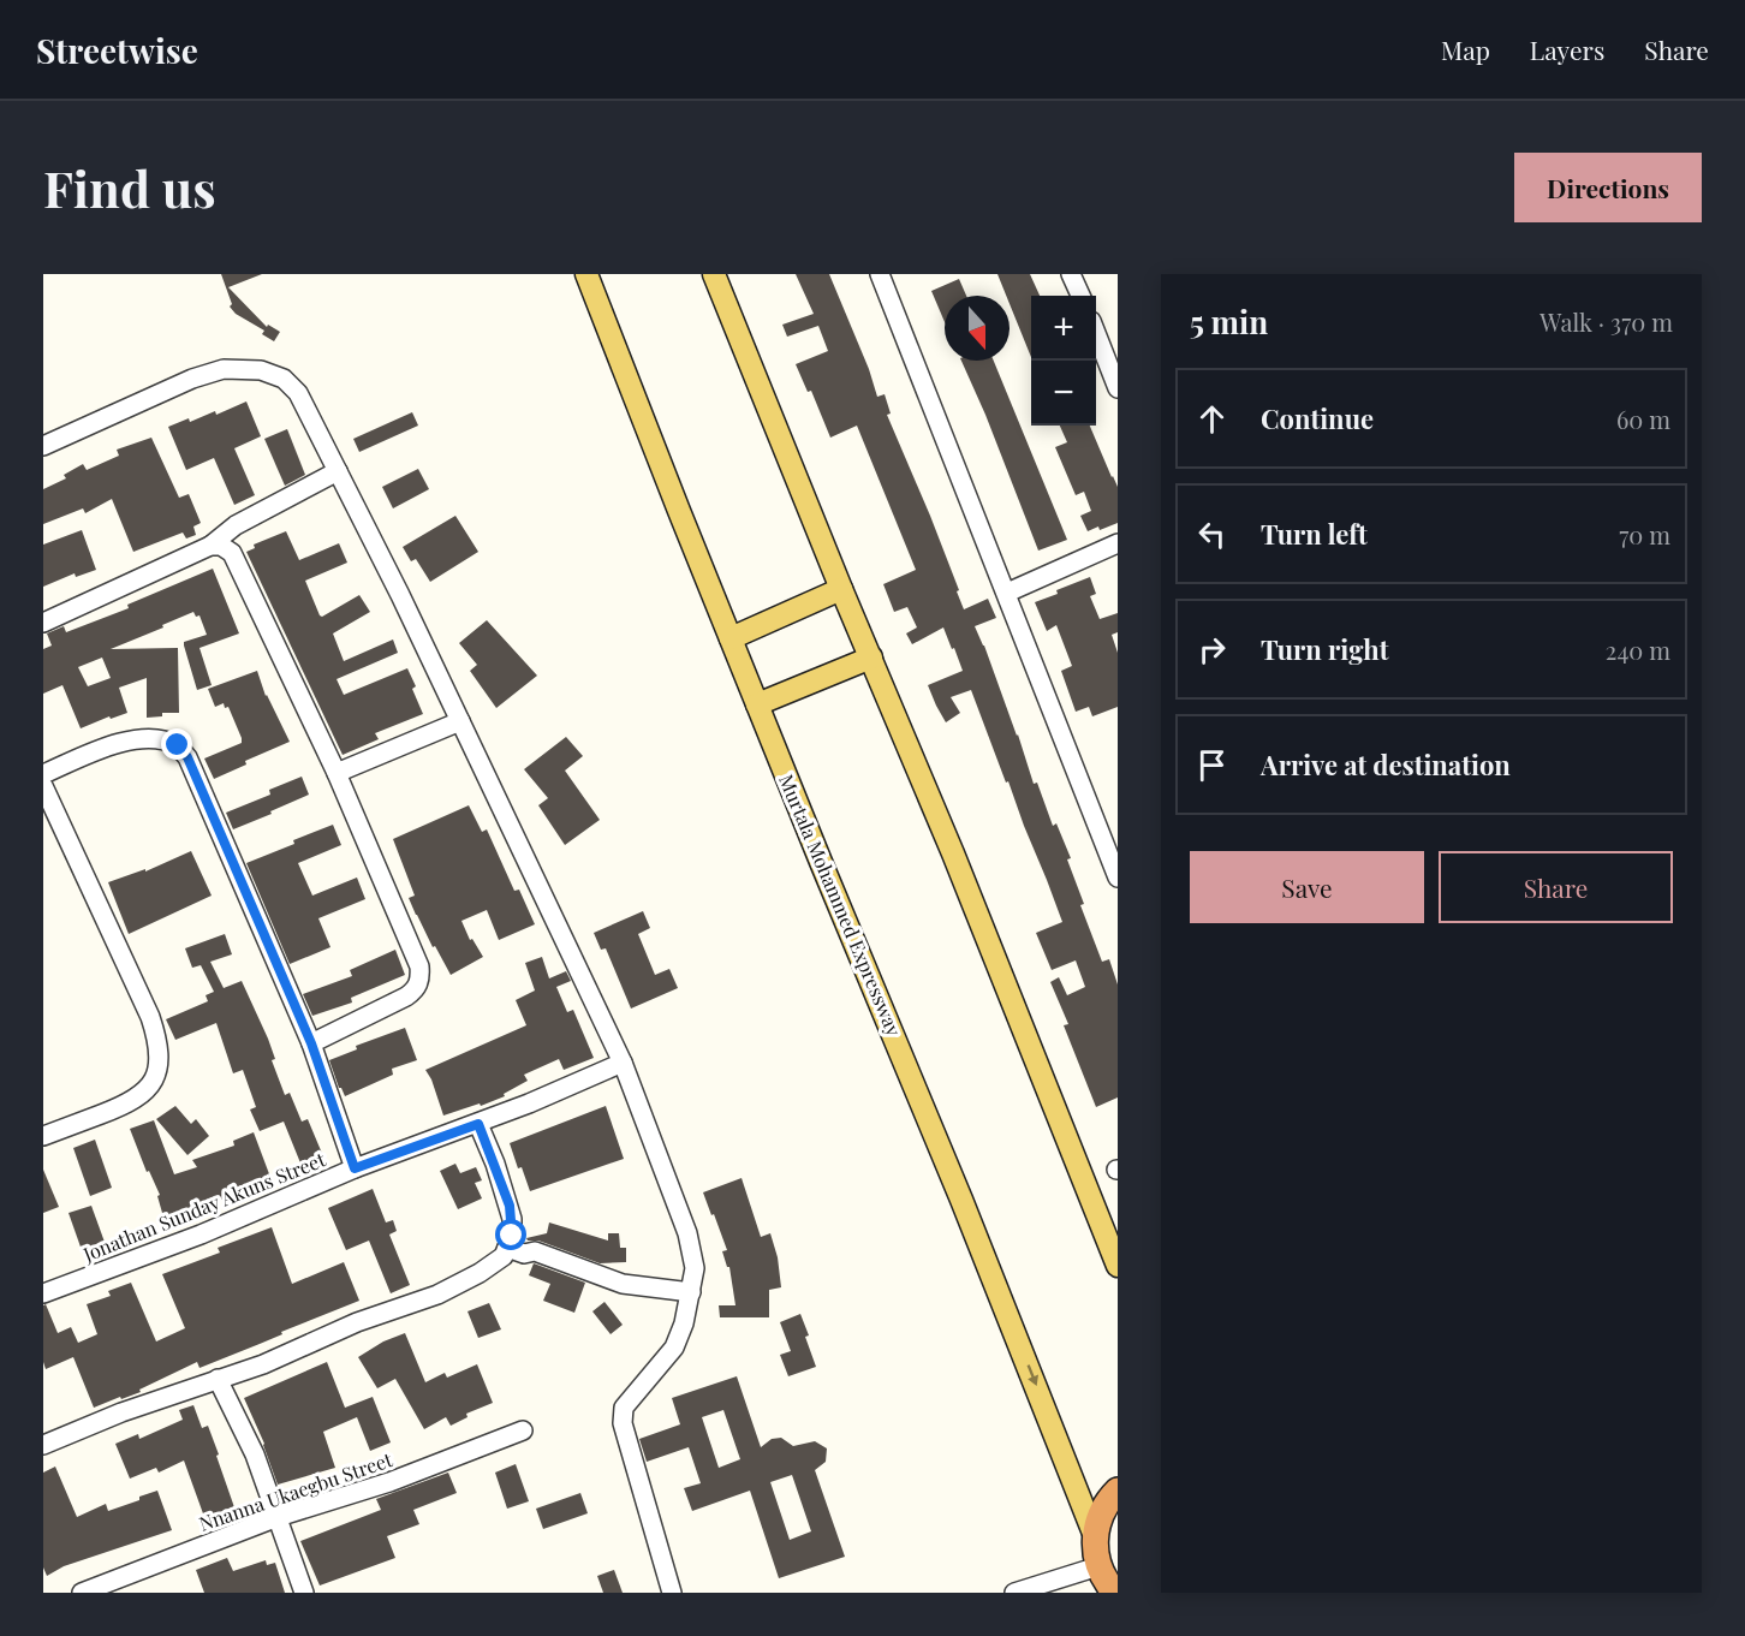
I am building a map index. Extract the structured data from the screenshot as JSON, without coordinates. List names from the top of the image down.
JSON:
{
  "streets": {
    "main road": ["Murtala Mohammed Expressway"],
    "street": ["Jonathan Sunday Akuns Street", "Nnanna Ukaegbu Street"]
  },
  "north": "bottom",
  "page": {
    "header": "Streetwise",
    "nav": ["Map", "Layers", "Share"],
    "buttons": [
      "Directions",
      ["Save", "Share"]
    ],
    "title": "Find us",
    "heading": ["5 min", "Walk · 370 m"],
    "map_buttons": ["+", "−"],
    "list": [
      ["Continue", "60 m"],
      ["Turn left", "70 m"],
      ["Turn right", "240 m"],
      "Arrive at destination"
    ]
  }
}
